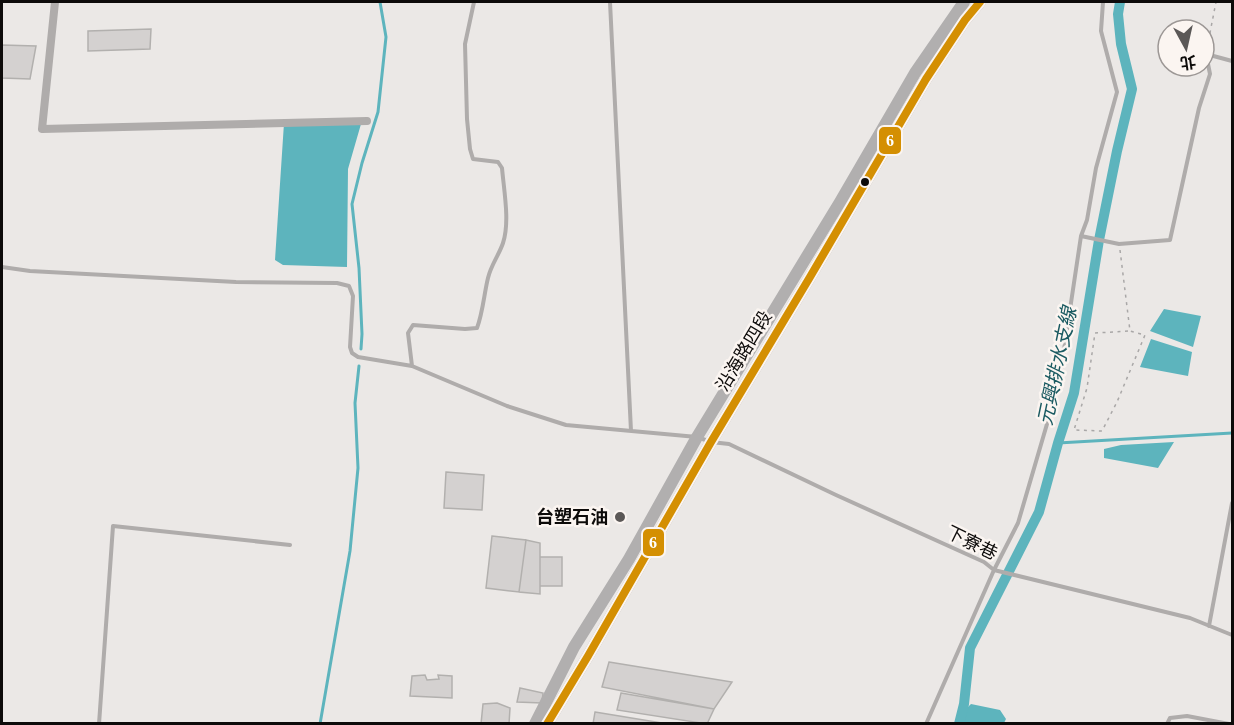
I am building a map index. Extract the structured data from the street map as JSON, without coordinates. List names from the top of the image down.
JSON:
{
  "streets": {
    "main road": ["沿海路四段"],
    "lane": ["下寮巷"]
  },
  "crossings": [
    ["沿海路四段", "下寮巷"]
  ],
  "water": ["元興排水支線"],
  "places": ["台塑石油"],
  "lines": ["transit line 6"],
  "north": "bottom"
}
